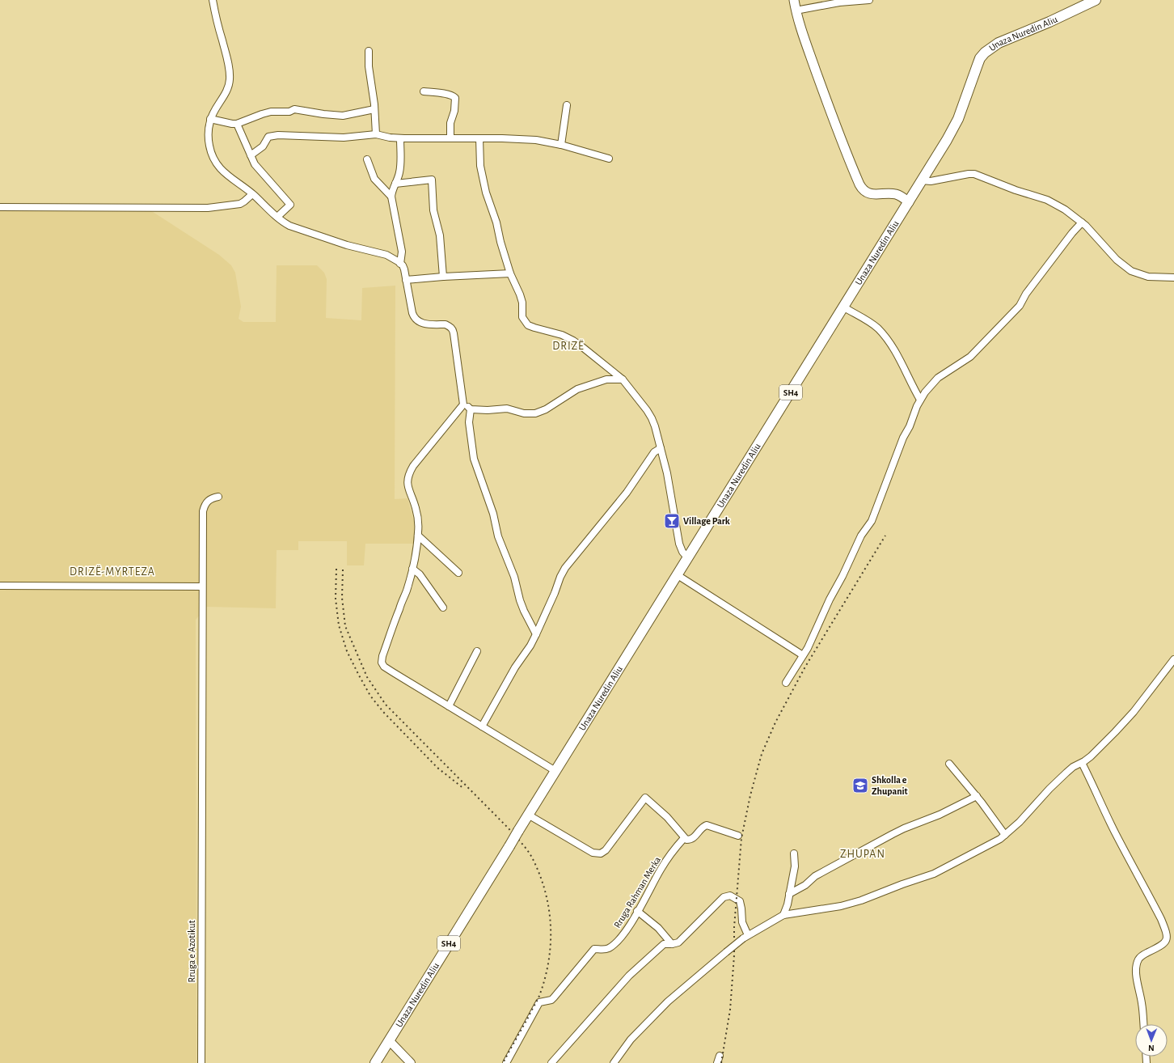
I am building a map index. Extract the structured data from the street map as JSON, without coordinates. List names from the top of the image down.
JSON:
{
  "streets": {
    "main road": ["Unaza Nuredin Aliu", "SH4"],
    "street": ["Rruga Rahman Merka", "Rruga e Azotikut"]
  },
  "districts": ["DRIZË", "DRIZË-MYRTEZA", "ZHUPAN"],
  "places": {
    "bar": ["Village Park"],
    "school or university": ["Shkolla e Zhupanit"]
  },
  "north": "bottom"
}
